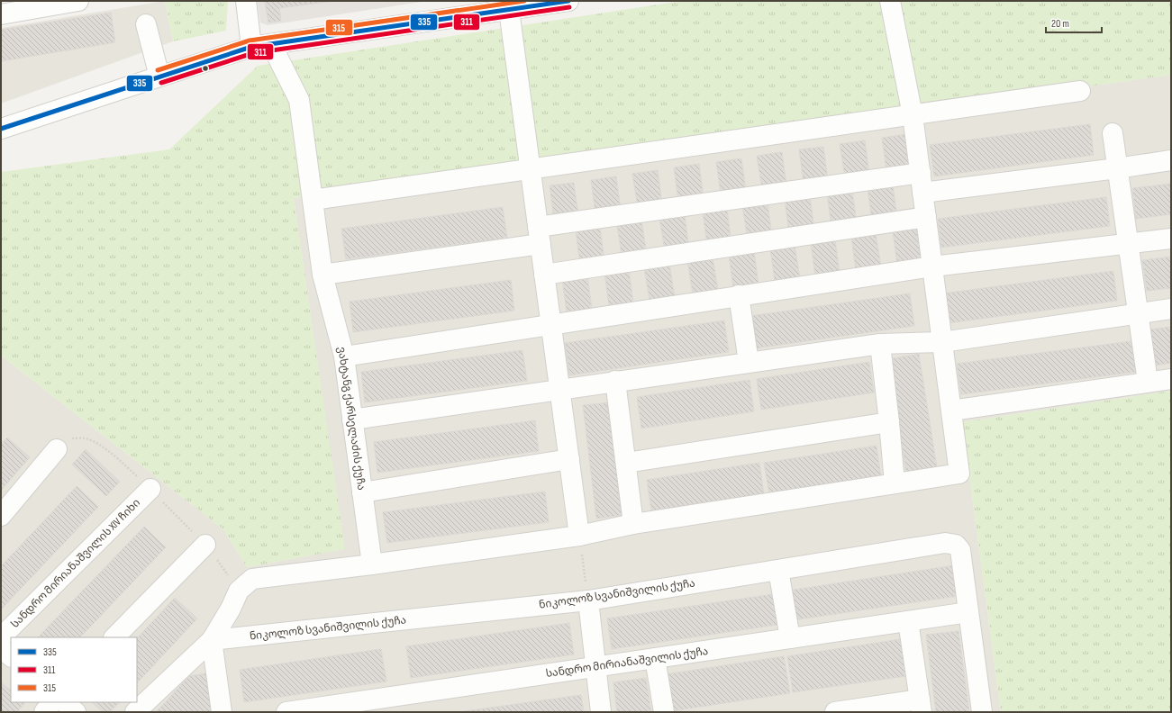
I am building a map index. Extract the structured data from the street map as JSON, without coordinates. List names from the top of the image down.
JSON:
{
  "streets": {
    "street": [
      "ვახტანგ ქარსელაძის ქუჩა",
      "სანდრო მირიანაშვილის XIV ჩიხი",
      "ნიკოლოზ სვანიშვილის ქუჩა",
      "სანდრო მირიანაშვილის ქუჩა"
    ]
  },
  "crossings": [
    ["ნიკოლოზ სვანიშვილის ქუჩა", "სანდრო მირიანაშვილის ქუჩა"]
  ],
  "lines": ["transit line 335", "transit line 315", "transit line 311"],
  "legend": ["335", "311", "315"],
  "scale_bar": "20 m"
}
